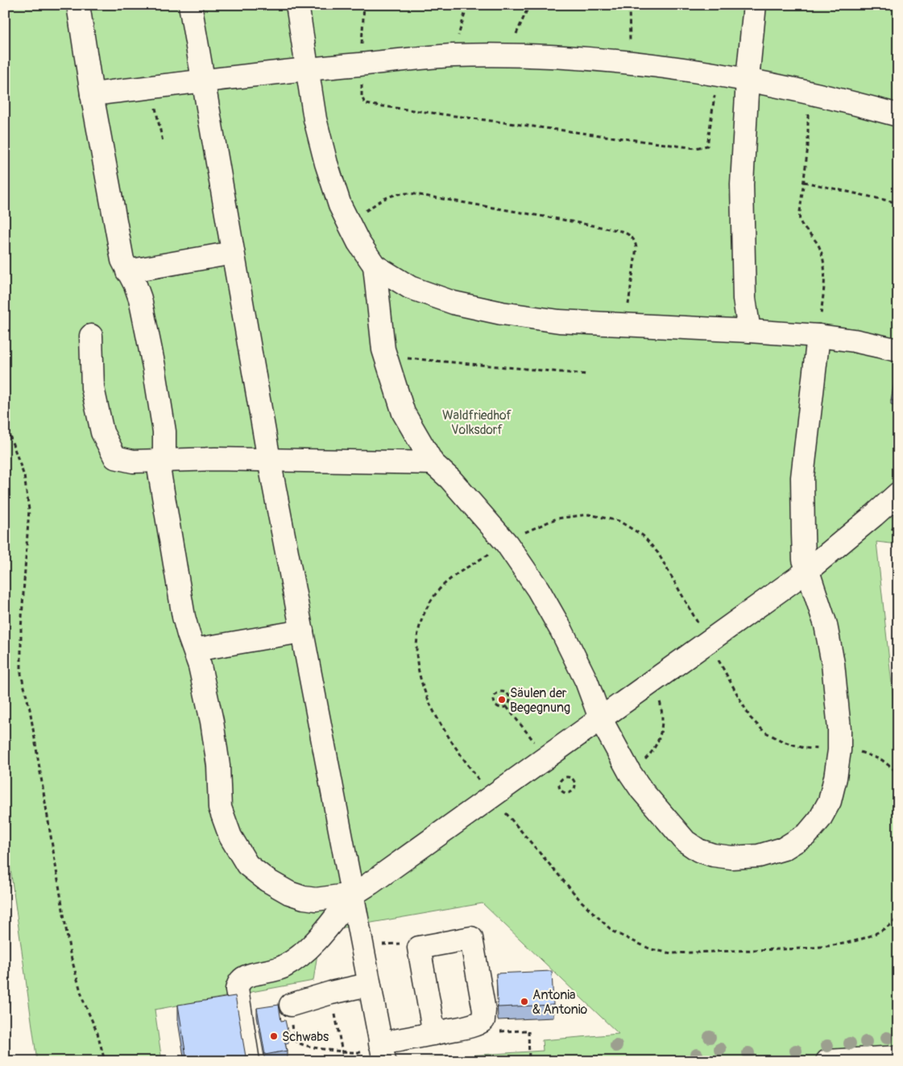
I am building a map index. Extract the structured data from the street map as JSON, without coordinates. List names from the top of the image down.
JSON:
{
  "parks": ["Waldfriedhof Volksdorf"],
  "places": ["Säulen der Begegnung", "Antonia & Antonio", "Schwabs"]
}
